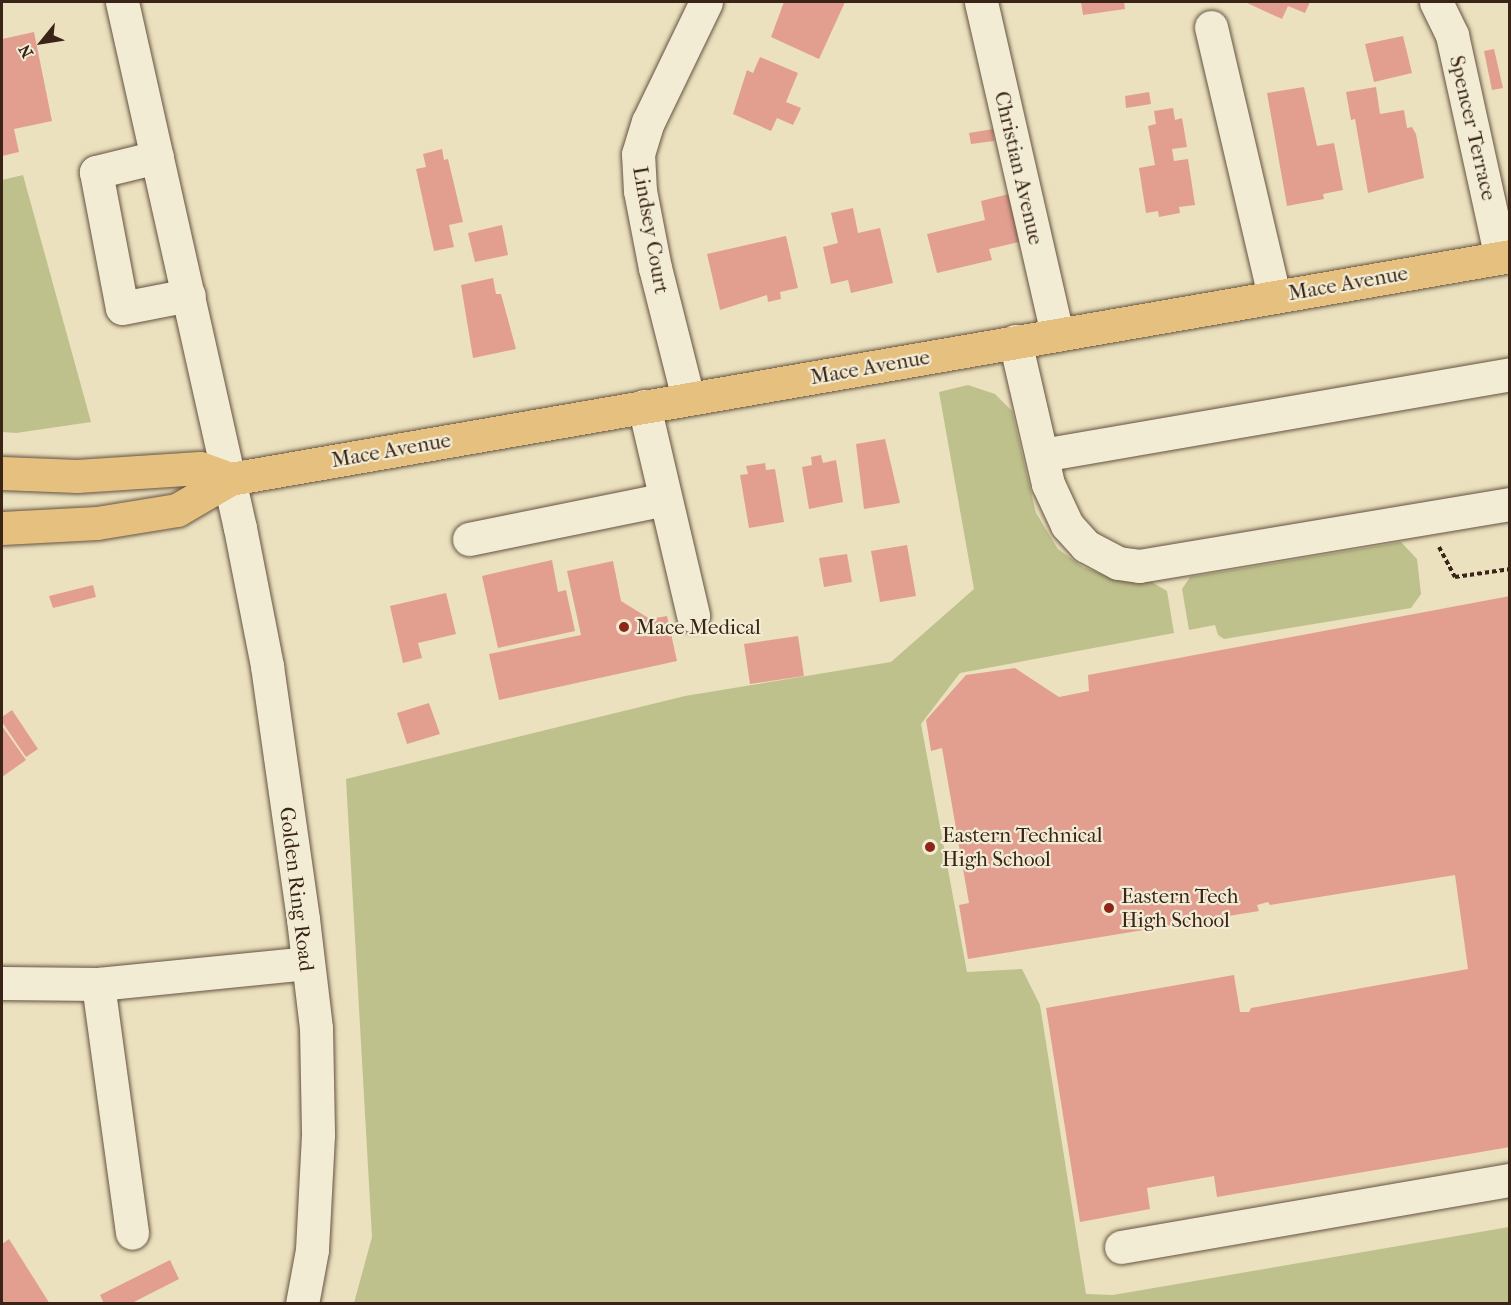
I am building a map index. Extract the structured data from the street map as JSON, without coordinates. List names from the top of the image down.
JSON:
{
  "streets": {
    "main road": ["Mace Avenue"],
    "street": [
      "Spencer Terrace",
      "Christian Avenue",
      "Lindsey Court",
      "Golden Ring Road"
    ]
  },
  "crossings": [
    ["Spencer Terrace", "Mace Avenue"],
    ["Christian Avenue", "Mace Avenue"],
    ["Lindsey Court", "Mace Avenue"],
    ["Mace Avenue", "Golden Ring Road"]
  ],
  "places": ["Mace Medical", "Eastern Technical High School", "Eastern Tech High School"],
  "north": "bottom left"
}
